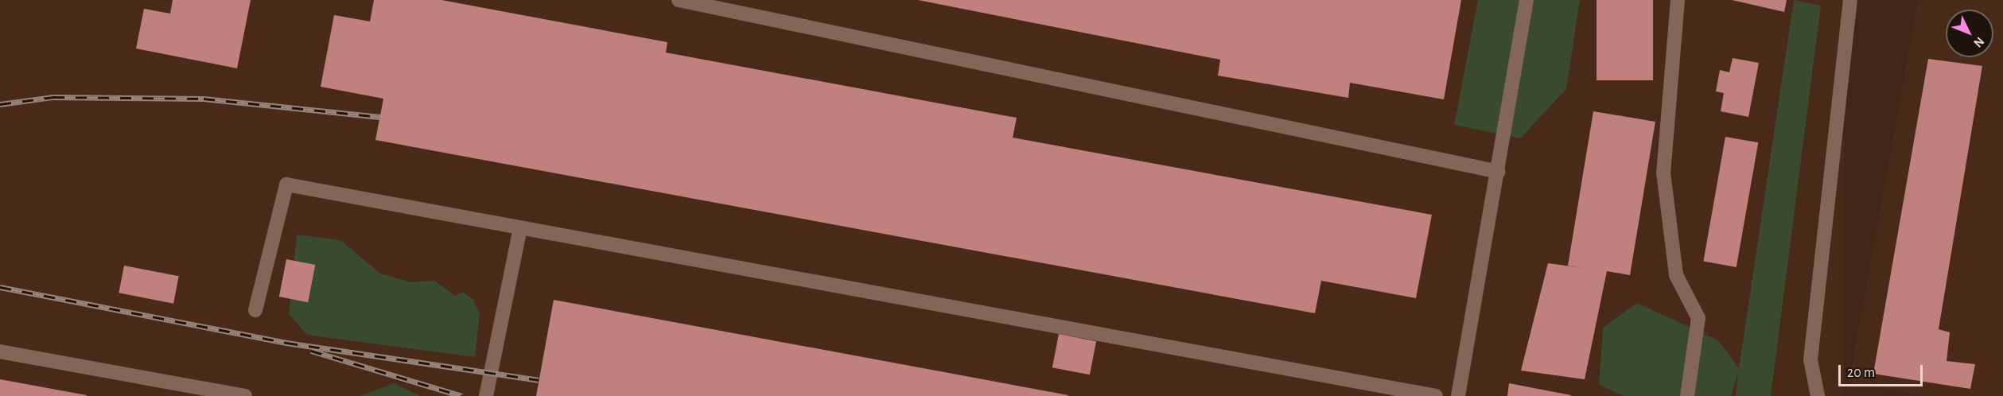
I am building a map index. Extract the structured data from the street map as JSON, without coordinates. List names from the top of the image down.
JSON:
{
  "scale_bar": "20 m",
  "north": "bottom right"
}
